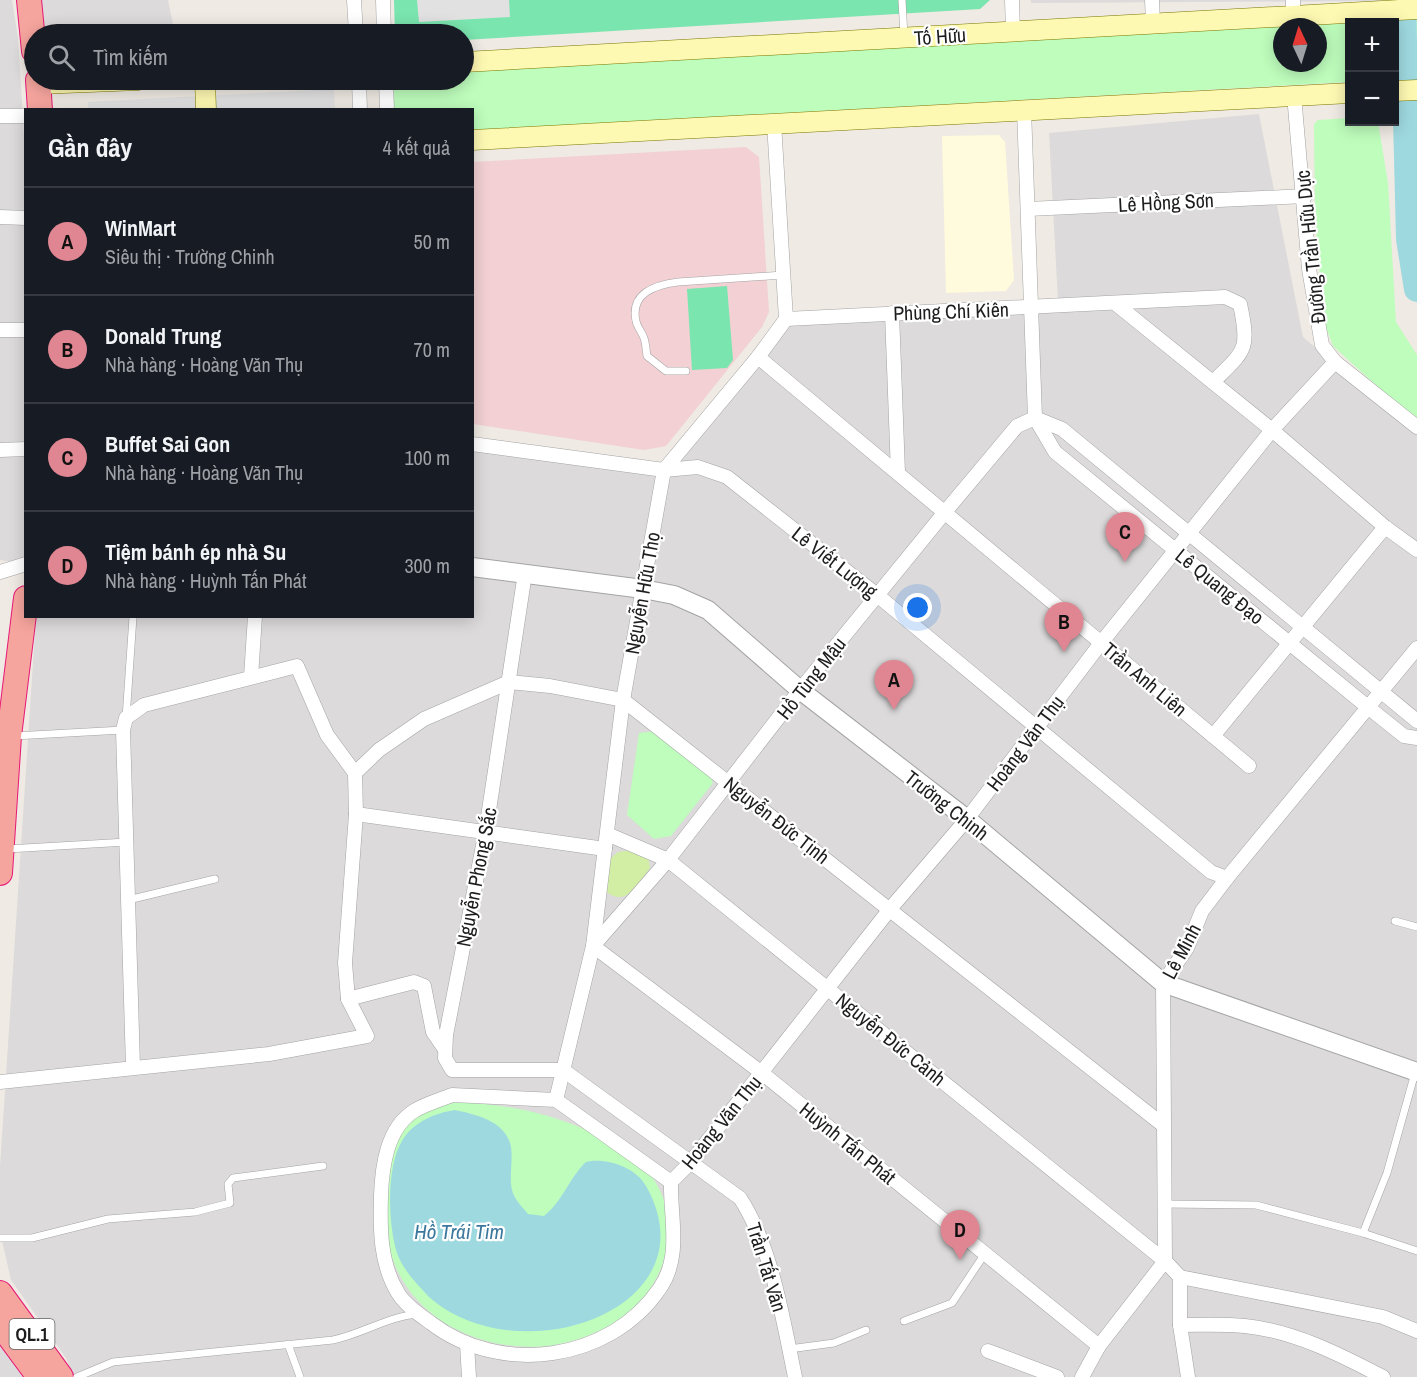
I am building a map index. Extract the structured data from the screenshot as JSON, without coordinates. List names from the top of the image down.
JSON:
{
  "streets": {
    "highway": ["QL.1"],
    "main road": ["Tố Hữu"],
    "street": [
      "Lê Hồng Sơn",
      "Đường Trần Hữu Dực",
      "Phùng Chí Kiên",
      "Lê Viết Lượng",
      "Lê Quang Đạo",
      "Nguyễn Hữu Thọ",
      "Hồ Tùng Mậu",
      "Trần Anh Liên",
      "Hoàng Văn Thụ",
      "Trường Chinh",
      "Nguyễn Đức Tịnh",
      "Nguyễn Phong Sắc",
      "Lê Minh",
      "Nguyễn Đức Cảnh",
      "Huỳnh Tấn Phát",
      "Trần Tất Văn"
    ]
  },
  "crossings": [
    ["Lê Hồng Sơn", "Đường Trần Hữu Dực"],
    ["Lê Hồng Sơn", "Lê Quang Đạo"],
    ["Đường Trần Hữu Dực", "Hoàng Văn Thụ"],
    ["Phùng Chí Kiên", "Lê Quang Đạo"],
    ["Phùng Chí Kiên", "Nguyễn Hữu Thọ"],
    ["Lê Viết Lượng", "Nguyễn Hữu Thọ"],
    ["Lê Viết Lượng", "Hồ Tùng Mậu"],
    ["Lê Viết Lượng", "Hoàng Văn Thụ"],
    ["Lê Viết Lượng", "Lê Minh"],
    ["Lê Quang Đạo", "Hồ Tùng Mậu"],
    ["Lê Quang Đạo", "Hoàng Văn Thụ"],
    ["Lê Quang Đạo", "Lê Minh"],
    ["Nguyễn Hữu Thọ", "Hồ Tùng Mậu"],
    ["Nguyễn Hữu Thọ", "Trần Anh Liên"],
    ["Nguyễn Hữu Thọ", "Trường Chinh"],
    ["Nguyễn Hữu Thọ", "Nguyễn Đức Tịnh"],
    ["Nguyễn Hữu Thọ", "Nguyễn Đức Cảnh"],
    ["Nguyễn Hữu Thọ", "Huỳnh Tấn Phát"],
    ["Nguyễn Hữu Thọ", "Trần Tất Văn"],
    ["Hồ Tùng Mậu", "Trần Anh Liên"],
    ["Hồ Tùng Mậu", "Trường Chinh"],
    ["Hồ Tùng Mậu", "Nguyễn Đức Tịnh"],
    ["Hồ Tùng Mậu", "Nguyễn Đức Cảnh"],
    ["Hồ Tùng Mậu", "Huỳnh Tấn Phát"],
    ["Trần Anh Liên", "Hoàng Văn Thụ"],
    ["Hoàng Văn Thụ", "Trường Chinh"],
    ["Hoàng Văn Thụ", "Nguyễn Đức Tịnh"],
    ["Hoàng Văn Thụ", "Nguyễn Đức Cảnh"],
    ["Hoàng Văn Thụ", "Huỳnh Tấn Phát"],
    ["Hoàng Văn Thụ", "Trần Tất Văn"],
    ["Trường Chinh", "Nguyễn Phong Sắc"],
    ["Trường Chinh", "Lê Minh"],
    ["Nguyễn Đức Tịnh", "Nguyễn Phong Sắc"],
    ["Nguyễn Đức Tịnh", "Lê Minh"],
    ["Lê Minh", "Nguyễn Đức Cảnh"]
  ],
  "water": ["Hồ Trái Tim"],
  "north": "top",
  "page": {
    "map_buttons": ["+", "−"],
    "search": "Tìm kiếm",
    "heading": ["Gần đây", "4 kết quả"],
    "list": [
      {
        "mark": "A",
        "name": "WinMart",
        "note": "Siêu thị · Trường Chinh",
        "value": "50 m"
      },
      {
        "mark": "B",
        "name": "Donald Trung",
        "note": "Nhà hàng · Hoàng Văn Thụ",
        "value": "70 m"
      },
      {
        "mark": "C",
        "name": "Buffet Sai Gon",
        "note": "Nhà hàng · Hoàng Văn Thụ",
        "value": "100 m"
      },
      {
        "mark": "D",
        "name": "Tiệm bánh ép nhà Su",
        "note": "Nhà hàng · Huỳnh Tấn Phát",
        "value": "300 m"
      }
    ],
    "pins": [
      "C",
      "B",
      "A",
      "D"
    ]
  }
}
